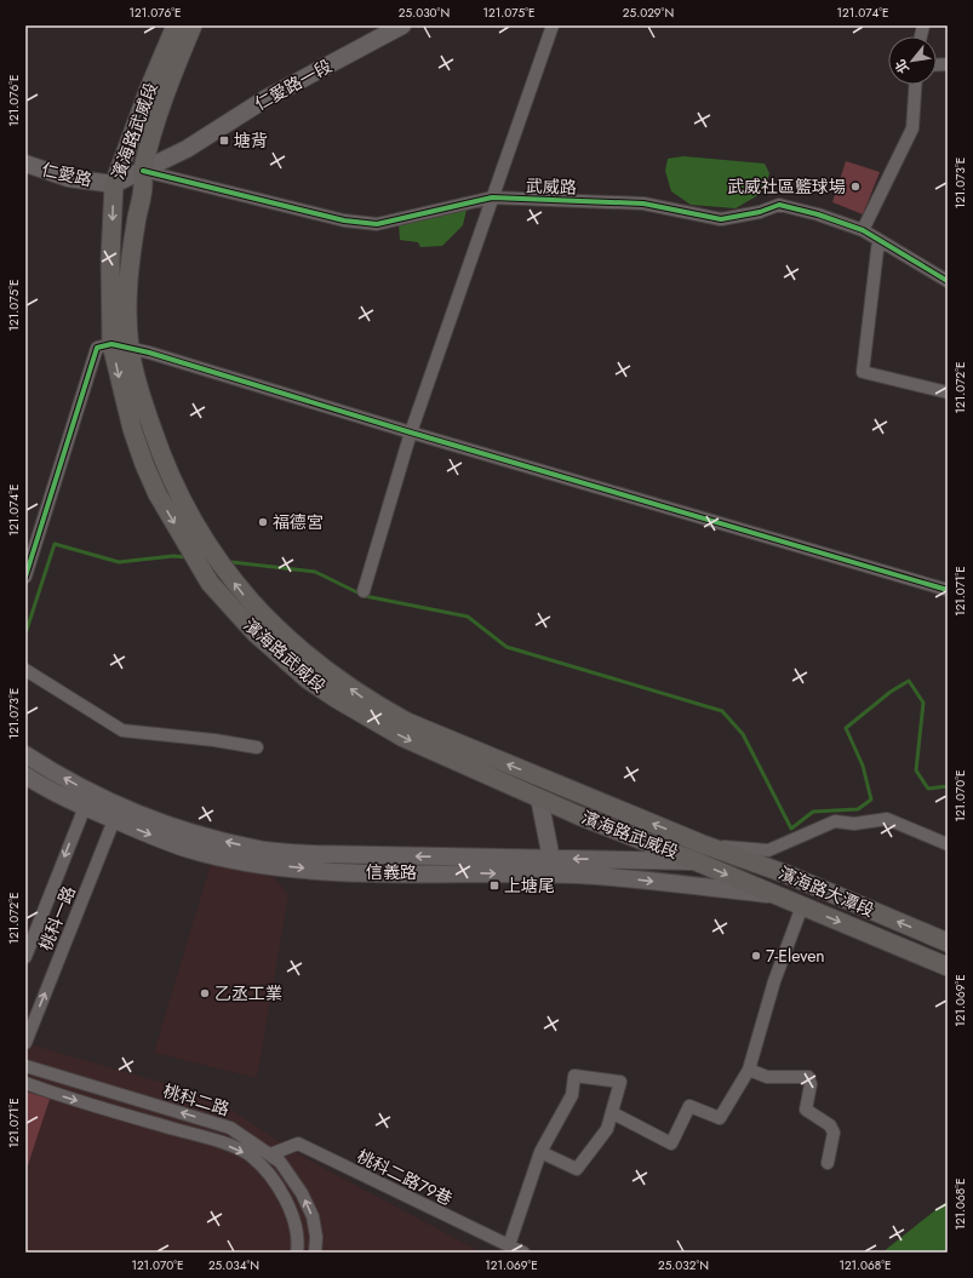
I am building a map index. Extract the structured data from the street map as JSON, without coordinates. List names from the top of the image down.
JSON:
{
  "streets": {
    "main road": [
      "仁愛路一段",
      "濱海路武威段",
      "仁愛路",
      "信義路",
      "濱海路大潭段"
    ],
    "street": [
      "武威路",
      "桃科一路",
      "桃科二路",
      "桃科二路79巷"
    ]
  },
  "crossings": [
    ["仁愛路一段", "仁愛路"],
    ["濱海路武威段", "仁愛路"],
    ["濱海路武威段", "武威路"],
    ["濱海路武威段", "信義路"],
    ["濱海路武威段", "濱海路大潭段"],
    ["仁愛路", "武威路"],
    ["信義路", "濱海路大潭段"],
    ["信義路", "桃科一路"],
    ["桃科二路", "桃科二路79巷"]
  ],
  "places": {
    "transit": ["塘背", "上塘尾"],
    "other": [
      "武威社區籃球場",
      "福德宮",
      "7-Eleven",
      "乙丞工業"
    ]
  },
  "north": "bottom left",
  "coordinates": [
    "121.076°E",
    "25.030°N",
    "121.075°E",
    "25.029°N",
    "121.074°E",
    "121.073°E",
    "121.072°E",
    "121.071°E",
    "121.070°E",
    "121.069°E",
    "121.068°E",
    "25.034°N",
    "25.032°N"
  ]
}
